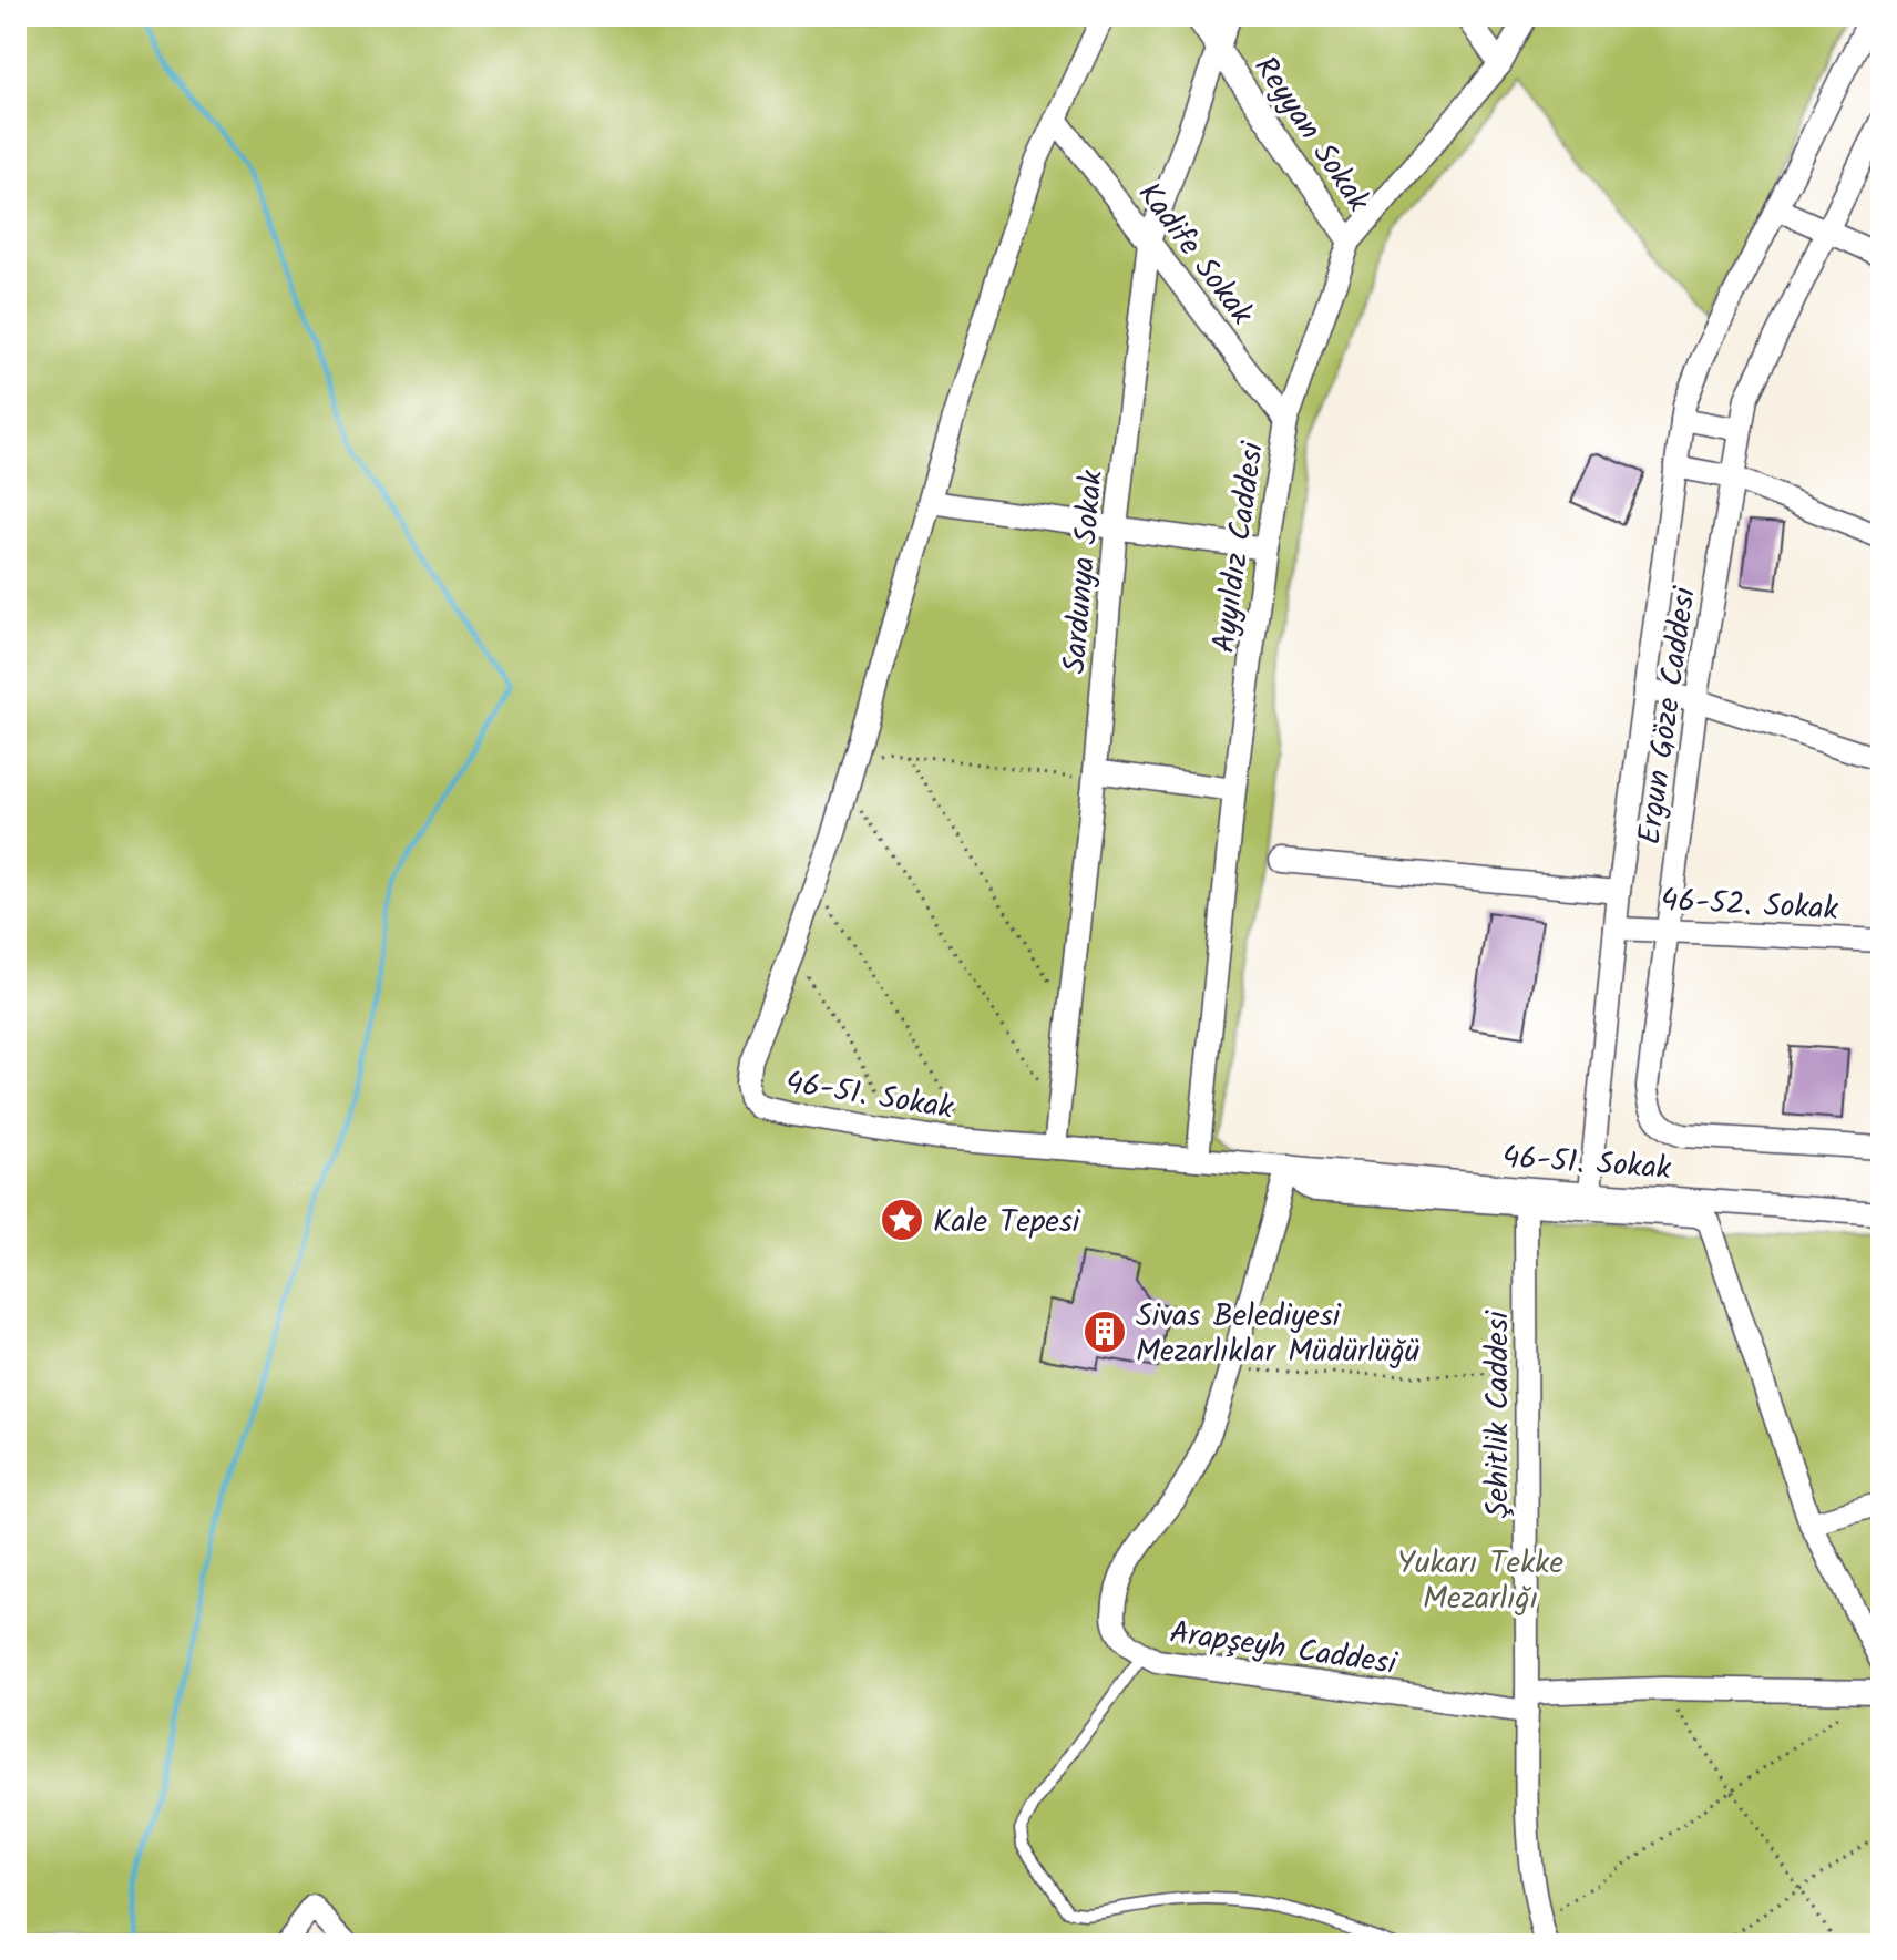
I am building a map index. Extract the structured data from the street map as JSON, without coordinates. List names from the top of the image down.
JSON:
{
  "streets": {
    "street": [
      "Reyyan Sokak",
      "Kadife Sokak",
      "Ayyıldız Caddesi",
      "Sardunya Sokak",
      "Ergun Göze Caddesi",
      "46-52. Sokak",
      "46-51. Sokak",
      "Şehitlik Caddesi",
      "Arapşeyh Caddesi"
    ]
  },
  "crossings": [
    ["Reyyan Sokak", "Ayyıldız Caddesi"],
    ["Reyyan Sokak", "Sardunya Sokak"],
    ["Kadife Sokak", "Ayyıldız Caddesi"],
    ["Kadife Sokak", "Sardunya Sokak"],
    ["Ayyıldız Caddesi", "46-51. Sokak"],
    ["Sardunya Sokak", "46-51. Sokak"],
    ["Ergun Göze Caddesi", "46-52. Sokak"],
    ["Ergun Göze Caddesi", "46-51. Sokak"],
    ["46-51. Sokak", "Şehitlik Caddesi"],
    ["46-51. Sokak", "Arapşeyh Caddesi"],
    ["Şehitlik Caddesi", "Arapşeyh Caddesi"]
  ],
  "parks": ["Yukarı Tekke Mezarlığı"],
  "places": {
    "place": ["Kale Tepesi"],
    "building": ["Sivas Belediyesi Mezarlıklar Müdürlüğü"]
  }
}
